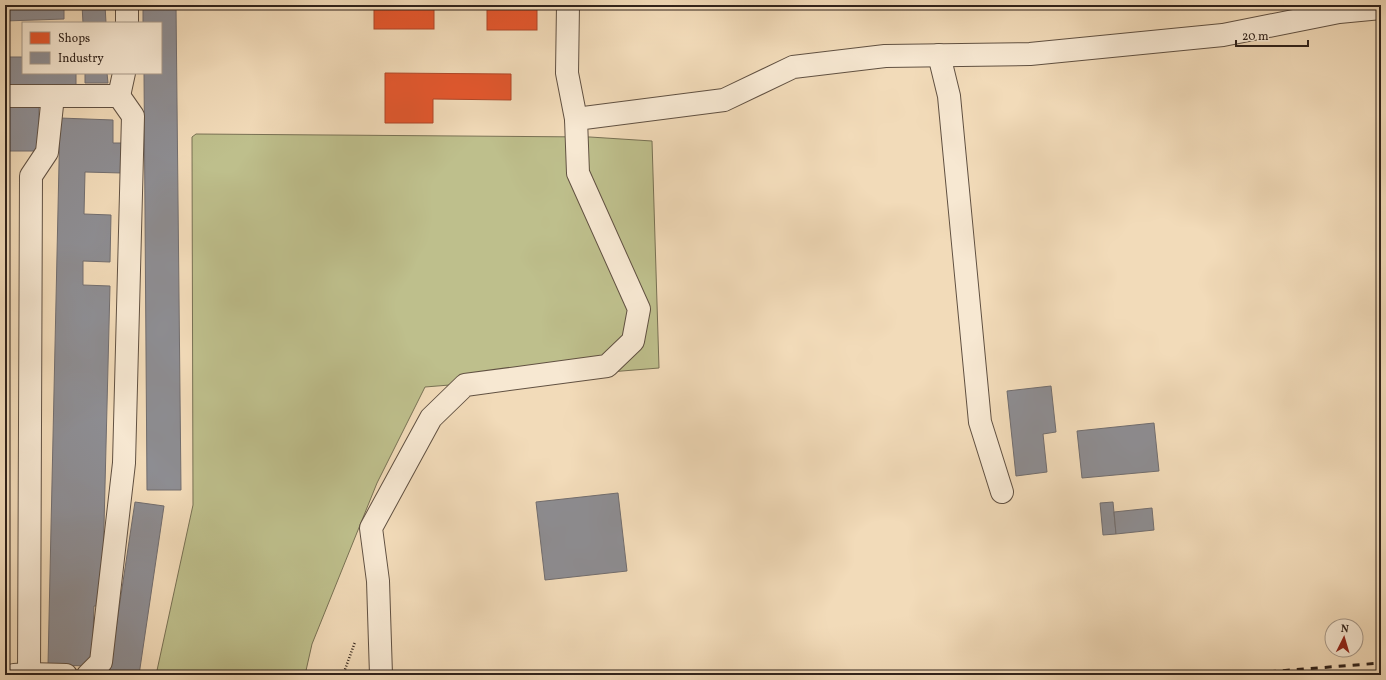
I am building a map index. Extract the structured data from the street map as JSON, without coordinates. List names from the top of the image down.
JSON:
{
  "legend": ["Shops", "Industry"],
  "scale_bar": "20 m",
  "north": "top"
}
